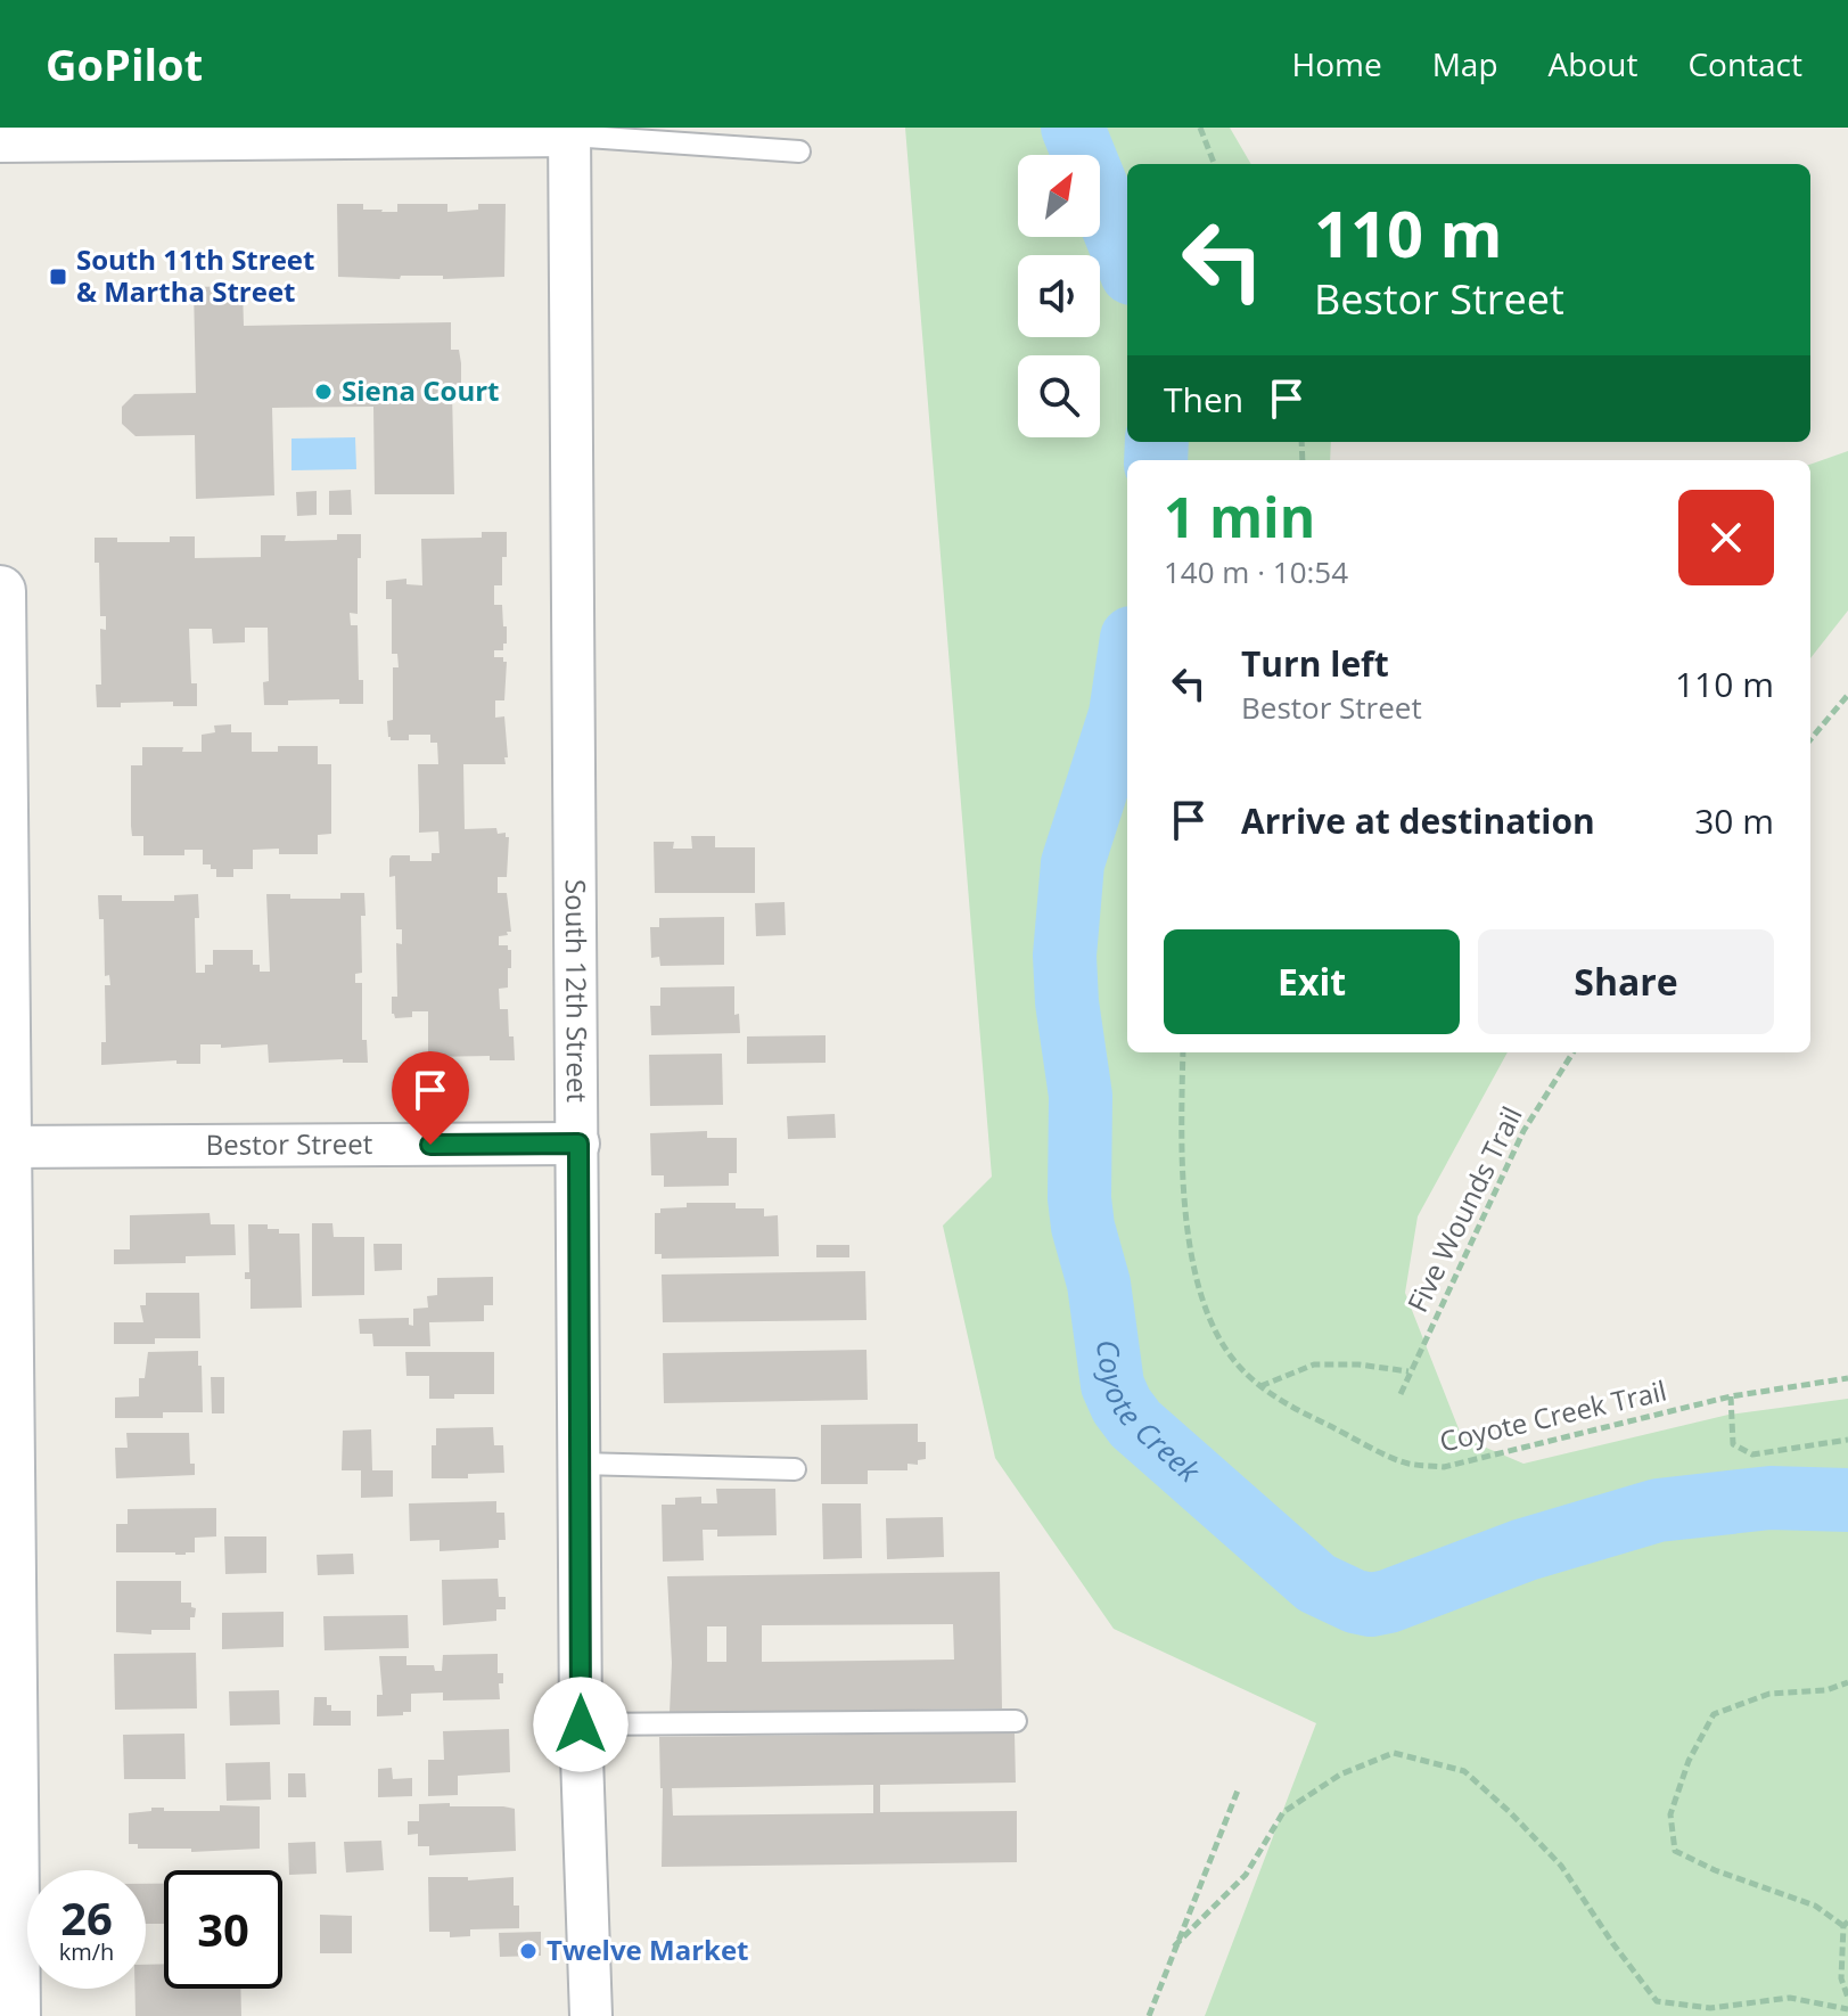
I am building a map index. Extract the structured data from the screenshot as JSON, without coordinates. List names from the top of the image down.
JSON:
{
  "streets": {
    "street": ["South 12th Street", "Bestor Street"],
    "path": ["Five Wounds Trail", "Coyote Creek Trail"]
  },
  "crossings": [
    ["South 12th Street", "Bestor Street"]
  ],
  "water": ["Coyote Creek"],
  "places": {
    "transit": ["South 11th Street & Martha Street"],
    "other": ["Siena Court", "Twelve Market"]
  },
  "north": "top right",
  "page": {
    "header": "GoPilot",
    "nav": [
      "Home",
      "Map",
      "About",
      "Contact"
    ],
    "turn": ["110 m", "Bestor Street"],
    "then": "Then",
    "heading": ["1 min", "140 m · 10:54"],
    "list": [
      {
        "name": "Turn left",
        "note": "Bestor Street",
        "value": "110 m"
      },
      {
        "name": "Arrive at destination",
        "value": "30 m"
      }
    ],
    "buttons": ["Exit", "Share"],
    "speed": "26 km/h",
    "limit": "30"
  }
}
